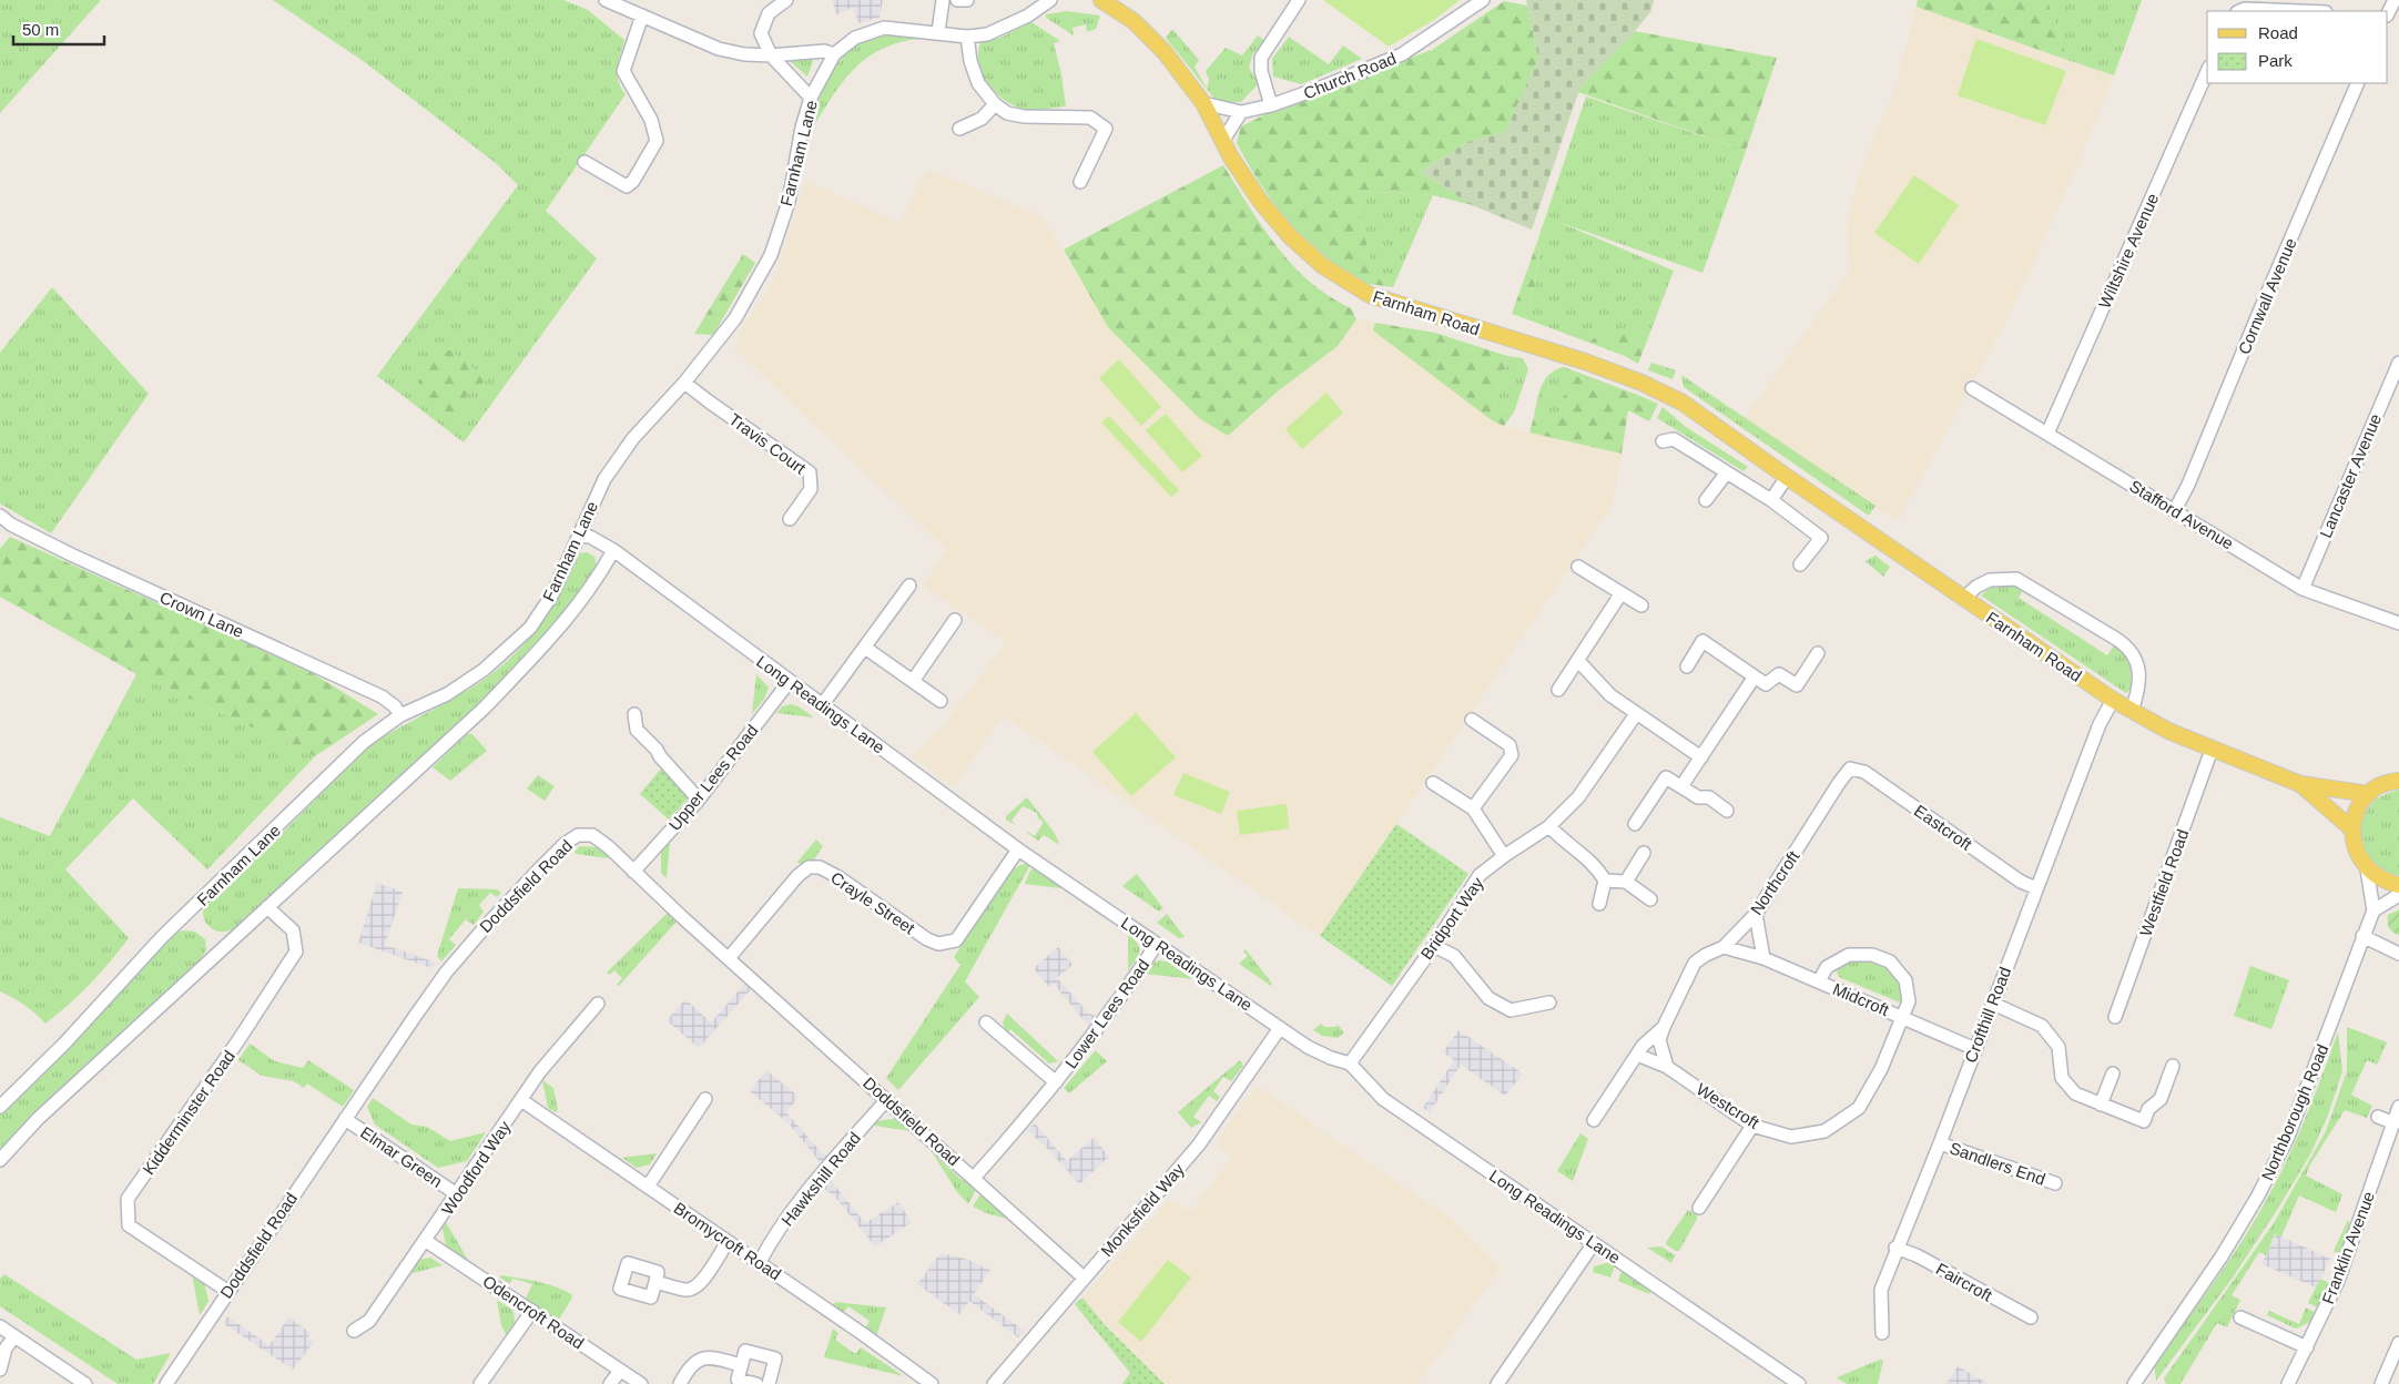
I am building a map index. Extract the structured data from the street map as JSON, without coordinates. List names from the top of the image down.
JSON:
{
  "streets": {
    "main road": ["Farnham Road"],
    "street": [
      "Church Road",
      "Farnham Lane",
      "Wiltshire Avenue",
      "Cornwall Avenue",
      "Travis Court",
      "Lancaster Avenue",
      "Stafford Avenue",
      "Crown Lane",
      "Long Readings Lane",
      "Upper Lees Road",
      "Eastcroft",
      "Northcroft",
      "Westfield Road",
      "Doddsfield Road",
      "Crayle Street",
      "Bridport Way",
      "Midcroft",
      "Lower Lees Road",
      "Crofthill Road",
      "Westcroft",
      "Kidderminster Road",
      "Northborough Road",
      "Elmar Green",
      "Sandlers End",
      "Woodford Way",
      "Hawkshill Road",
      "Monksfield Way",
      "Bromycroft Road",
      "Franklin Avenue",
      "Faircroft",
      "Odencroft Road"
    ]
  },
  "crossings": [
    ["Church Road", "Farnham Road"],
    ["Farnham Lane", "Travis Court"],
    ["Farnham Lane", "Crown Lane"],
    ["Farnham Lane", "Long Readings Lane"],
    ["Wiltshire Avenue", "Stafford Avenue"],
    ["Cornwall Avenue", "Stafford Avenue"],
    ["Farnham Road", "Westfield Road"],
    ["Farnham Road", "Crofthill Road"],
    ["Lancaster Avenue", "Stafford Avenue"],
    ["Long Readings Lane", "Upper Lees Road"],
    ["Long Readings Lane", "Crayle Street"],
    ["Long Readings Lane", "Bridport Way"],
    ["Long Readings Lane", "Lower Lees Road"],
    ["Long Readings Lane", "Monksfield Way"],
    ["Upper Lees Road", "Doddsfield Road"],
    ["Eastcroft", "Northcroft"],
    ["Eastcroft", "Crofthill Road"],
    ["Northcroft", "Midcroft"],
    ["Northcroft", "Westcroft"],
    ["Doddsfield Road", "Crayle Street"],
    ["Doddsfield Road", "Lower Lees Road"],
    ["Doddsfield Road", "Kidderminster Road"],
    ["Doddsfield Road", "Elmar Green"],
    ["Doddsfield Road", "Hawkshill Road"],
    ["Doddsfield Road", "Monksfield Way"],
    ["Midcroft", "Crofthill Road"],
    ["Midcroft", "Westcroft"],
    ["Crofthill Road", "Sandlers End"],
    ["Crofthill Road", "Faircroft"],
    ["Elmar Green", "Woodford Way"],
    ["Woodford Way", "Bromycroft Road"],
    ["Woodford Way", "Odencroft Road"],
    ["Hawkshill Road", "Bromycroft Road"]
  ],
  "legend": ["Road", "Park"],
  "scale_bar": "50 m"
}
